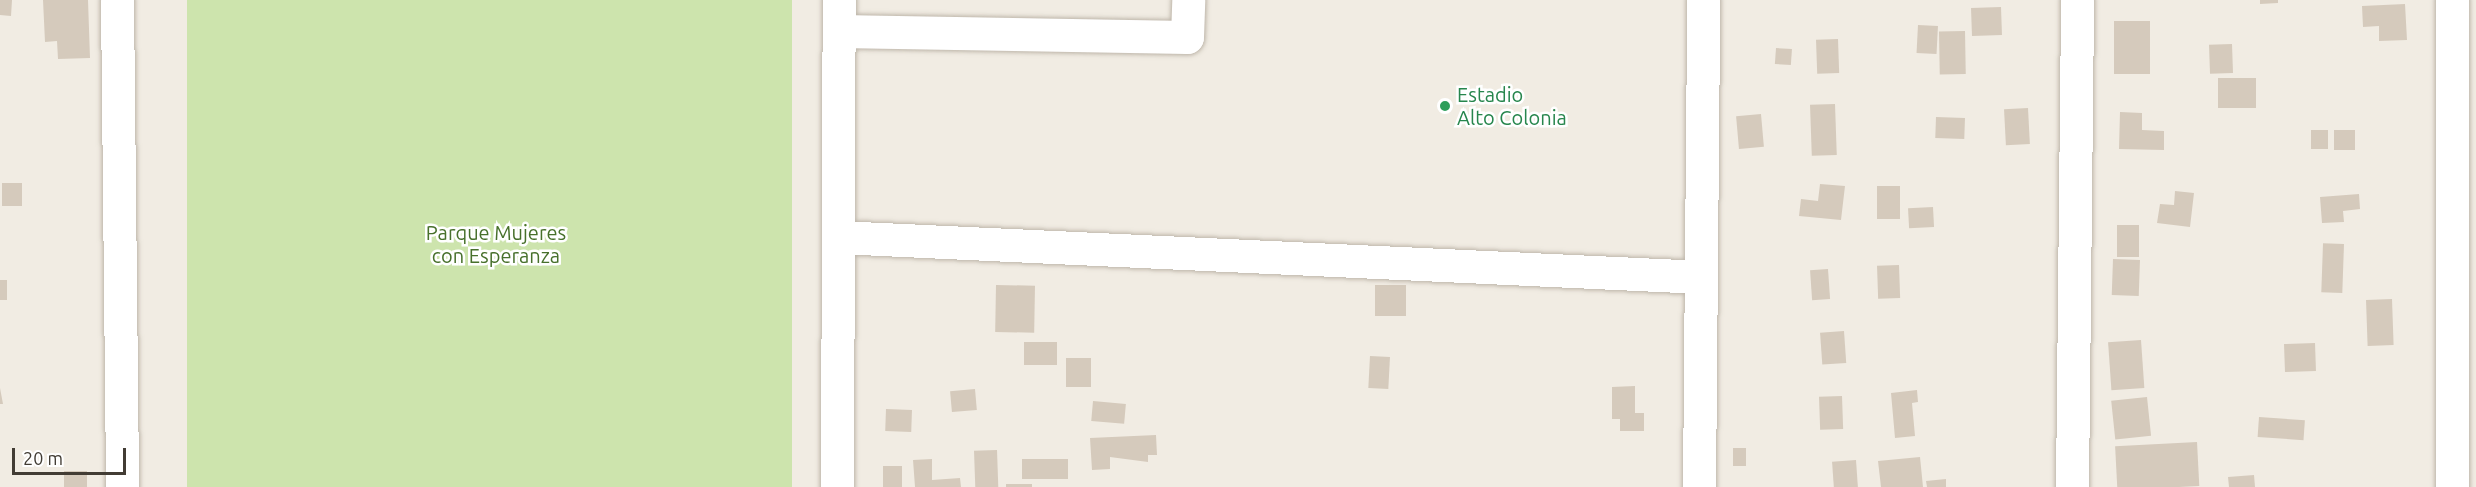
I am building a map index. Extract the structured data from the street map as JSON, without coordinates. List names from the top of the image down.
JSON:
{
  "parks": ["Parque Mujeres con Esperanza"],
  "places": ["Estadio Alto Colonia"],
  "scale_bar": "20 m"
}
